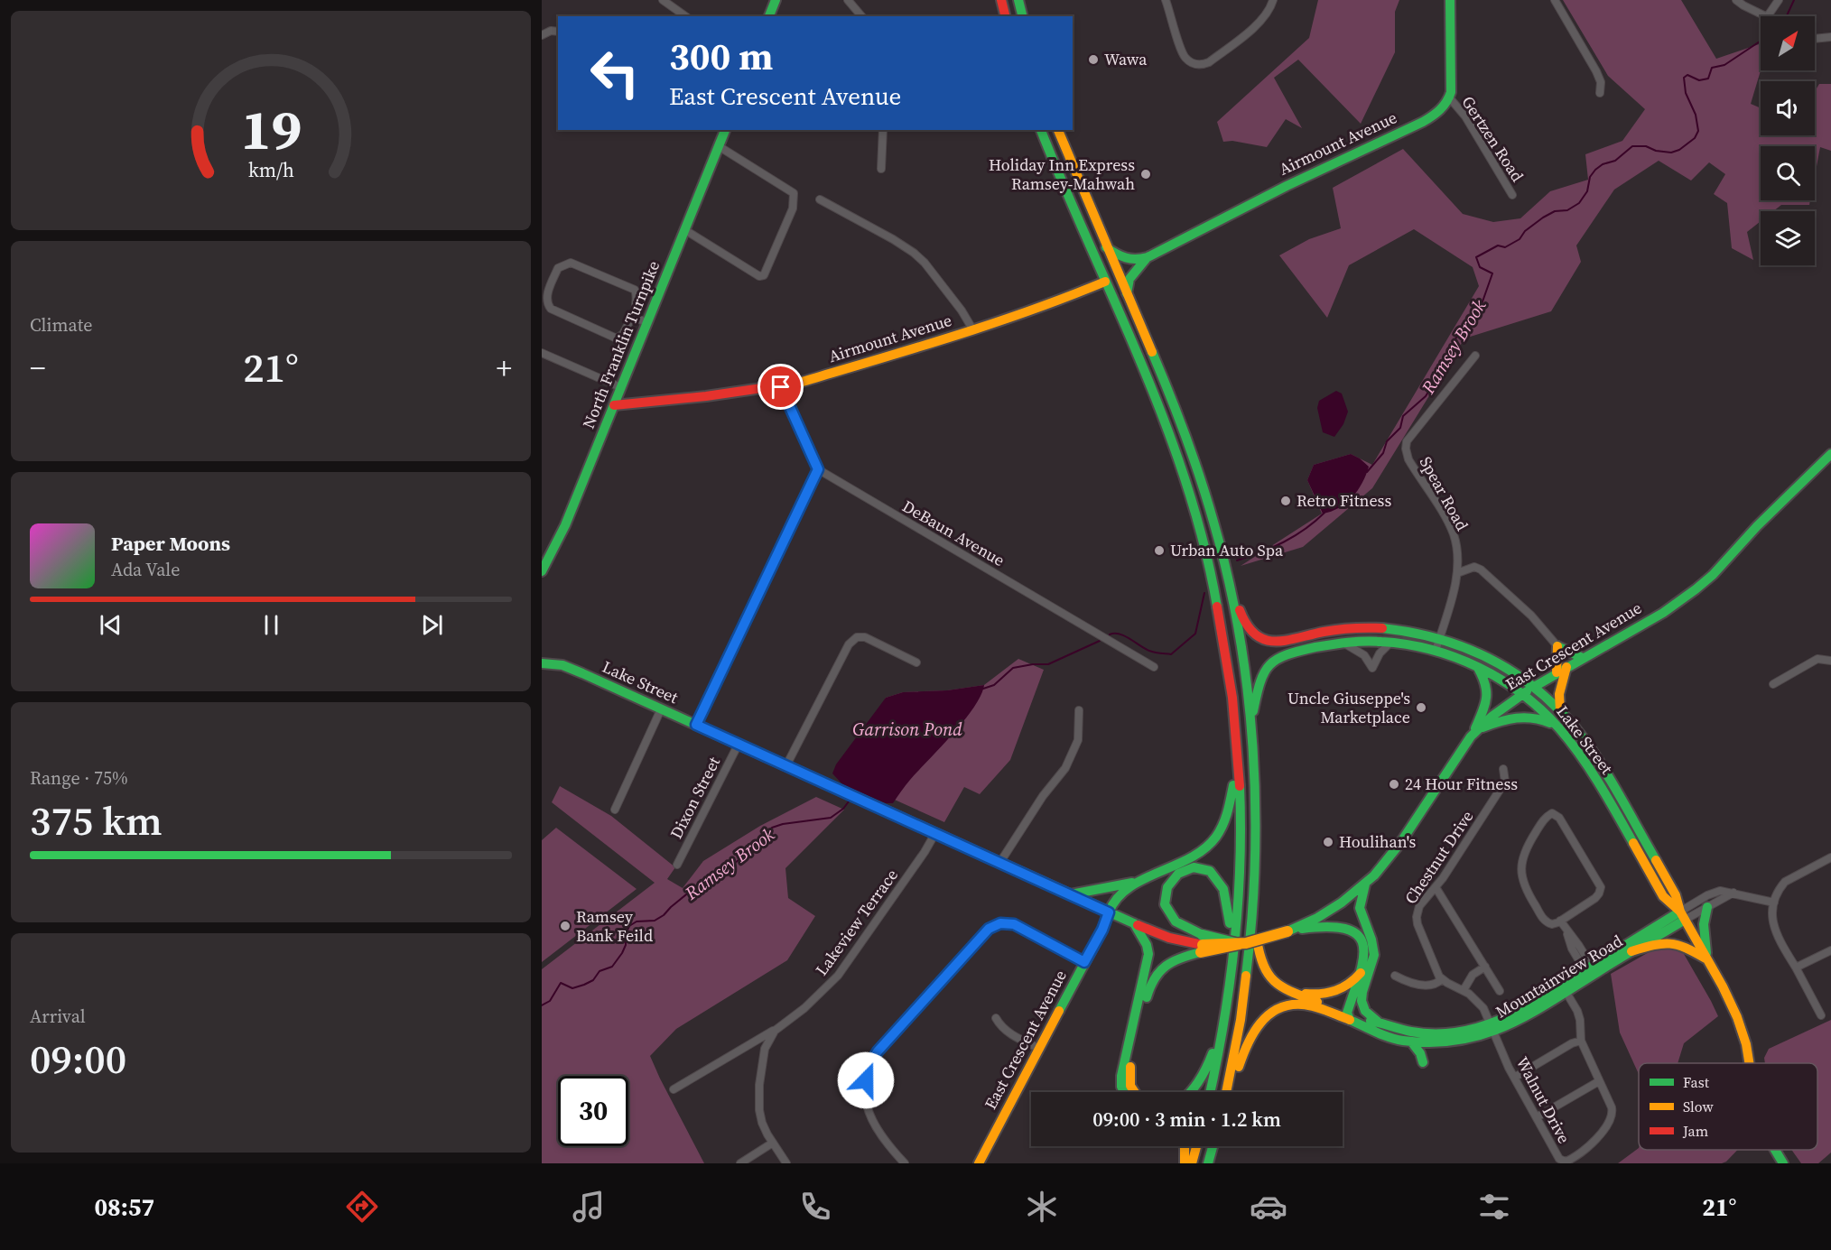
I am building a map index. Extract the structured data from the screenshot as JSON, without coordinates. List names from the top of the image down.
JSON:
{
  "streets": {
    "main road": [
      "Airmount Avenue",
      "North Franklin Turnpike",
      "East Crescent Avenue",
      "Lake Street",
      "Mountainview Road"
    ],
    "street": [
      "Gertzen Road",
      "Spear Road",
      "DeBaun Avenue",
      "Dixon Street",
      "Chestnut Drive",
      "Lakeview Terrace",
      "Walnut Drive"
    ]
  },
  "crossings": [
    ["Gertzen Road", "Airmount Avenue"],
    ["Airmount Avenue", "North Franklin Turnpike"],
    ["Spear Road", "Lake Street"],
    ["East Crescent Avenue", "Lake Street"],
    ["Lake Street", "Dixon Street"],
    ["Lake Street", "Lakeview Terrace"],
    ["Lake Street", "Mountainview Road"],
    ["Mountainview Road", "Walnut Drive"]
  ],
  "water": ["Ramsey Brook", "Garrison Pond"],
  "places": [
    "Wawa",
    "Holiday Inn Express Ramsey-Mahwah",
    "Retro Fitness",
    "Urban Auto Spa",
    "Uncle Giuseppe's Marketplace",
    "24 Hour Fitness",
    "Houlihan's",
    "Ramsey Bank Feild"
  ],
  "legend": ["Fast", "Slow", "Jam"],
  "north": "top right",
  "page": {
    "turn": ["300 m", "East Crescent Avenue"],
    "tile": [
      "Climate",
      ["Range · 75%", "375 km"],
      ["Arrival", "09:00"]
    ],
    "heat": ["−", "21°", "+"],
    "song": ["Paper Moons", "Ada Vale"],
    "limit": "30",
    "trip": "09:00 · 3 min · 1.2 km",
    "tabs": ["08:57", "21°"],
    "gauge": ["19", "km/h"]
  }
}
